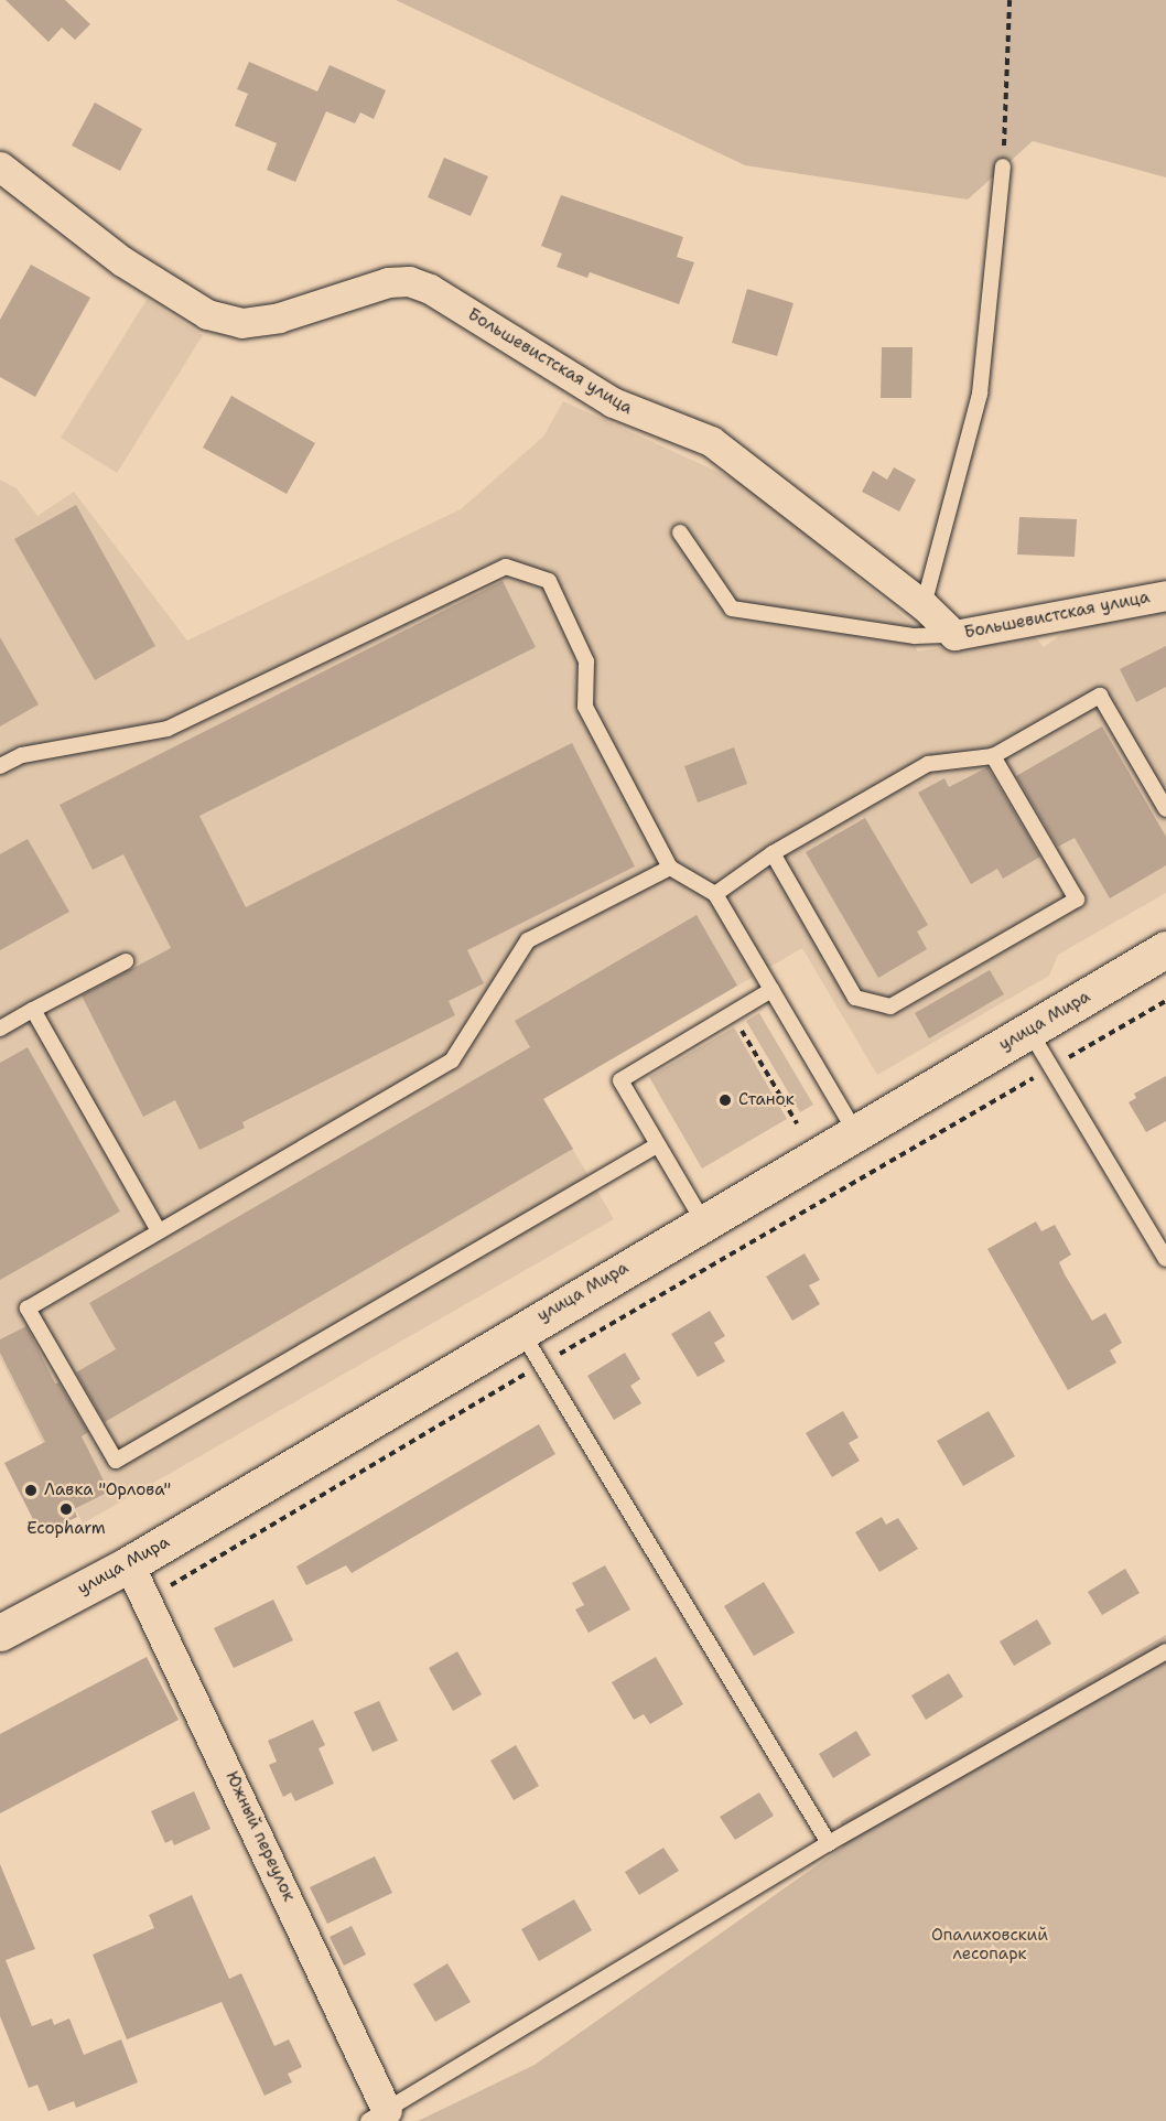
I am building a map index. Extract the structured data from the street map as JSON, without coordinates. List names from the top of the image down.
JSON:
{
  "streets": {
    "street": ["Большевистская улица", "улица Мира", "Южный переулок"]
  },
  "crossings": [
    ["улица Мира", "Южный переулок"]
  ],
  "parks": ["Опалиховский лесопарк"],
  "places": ["Станок", "Лавка \"Орлова\"", "Ecopharm"]
}
